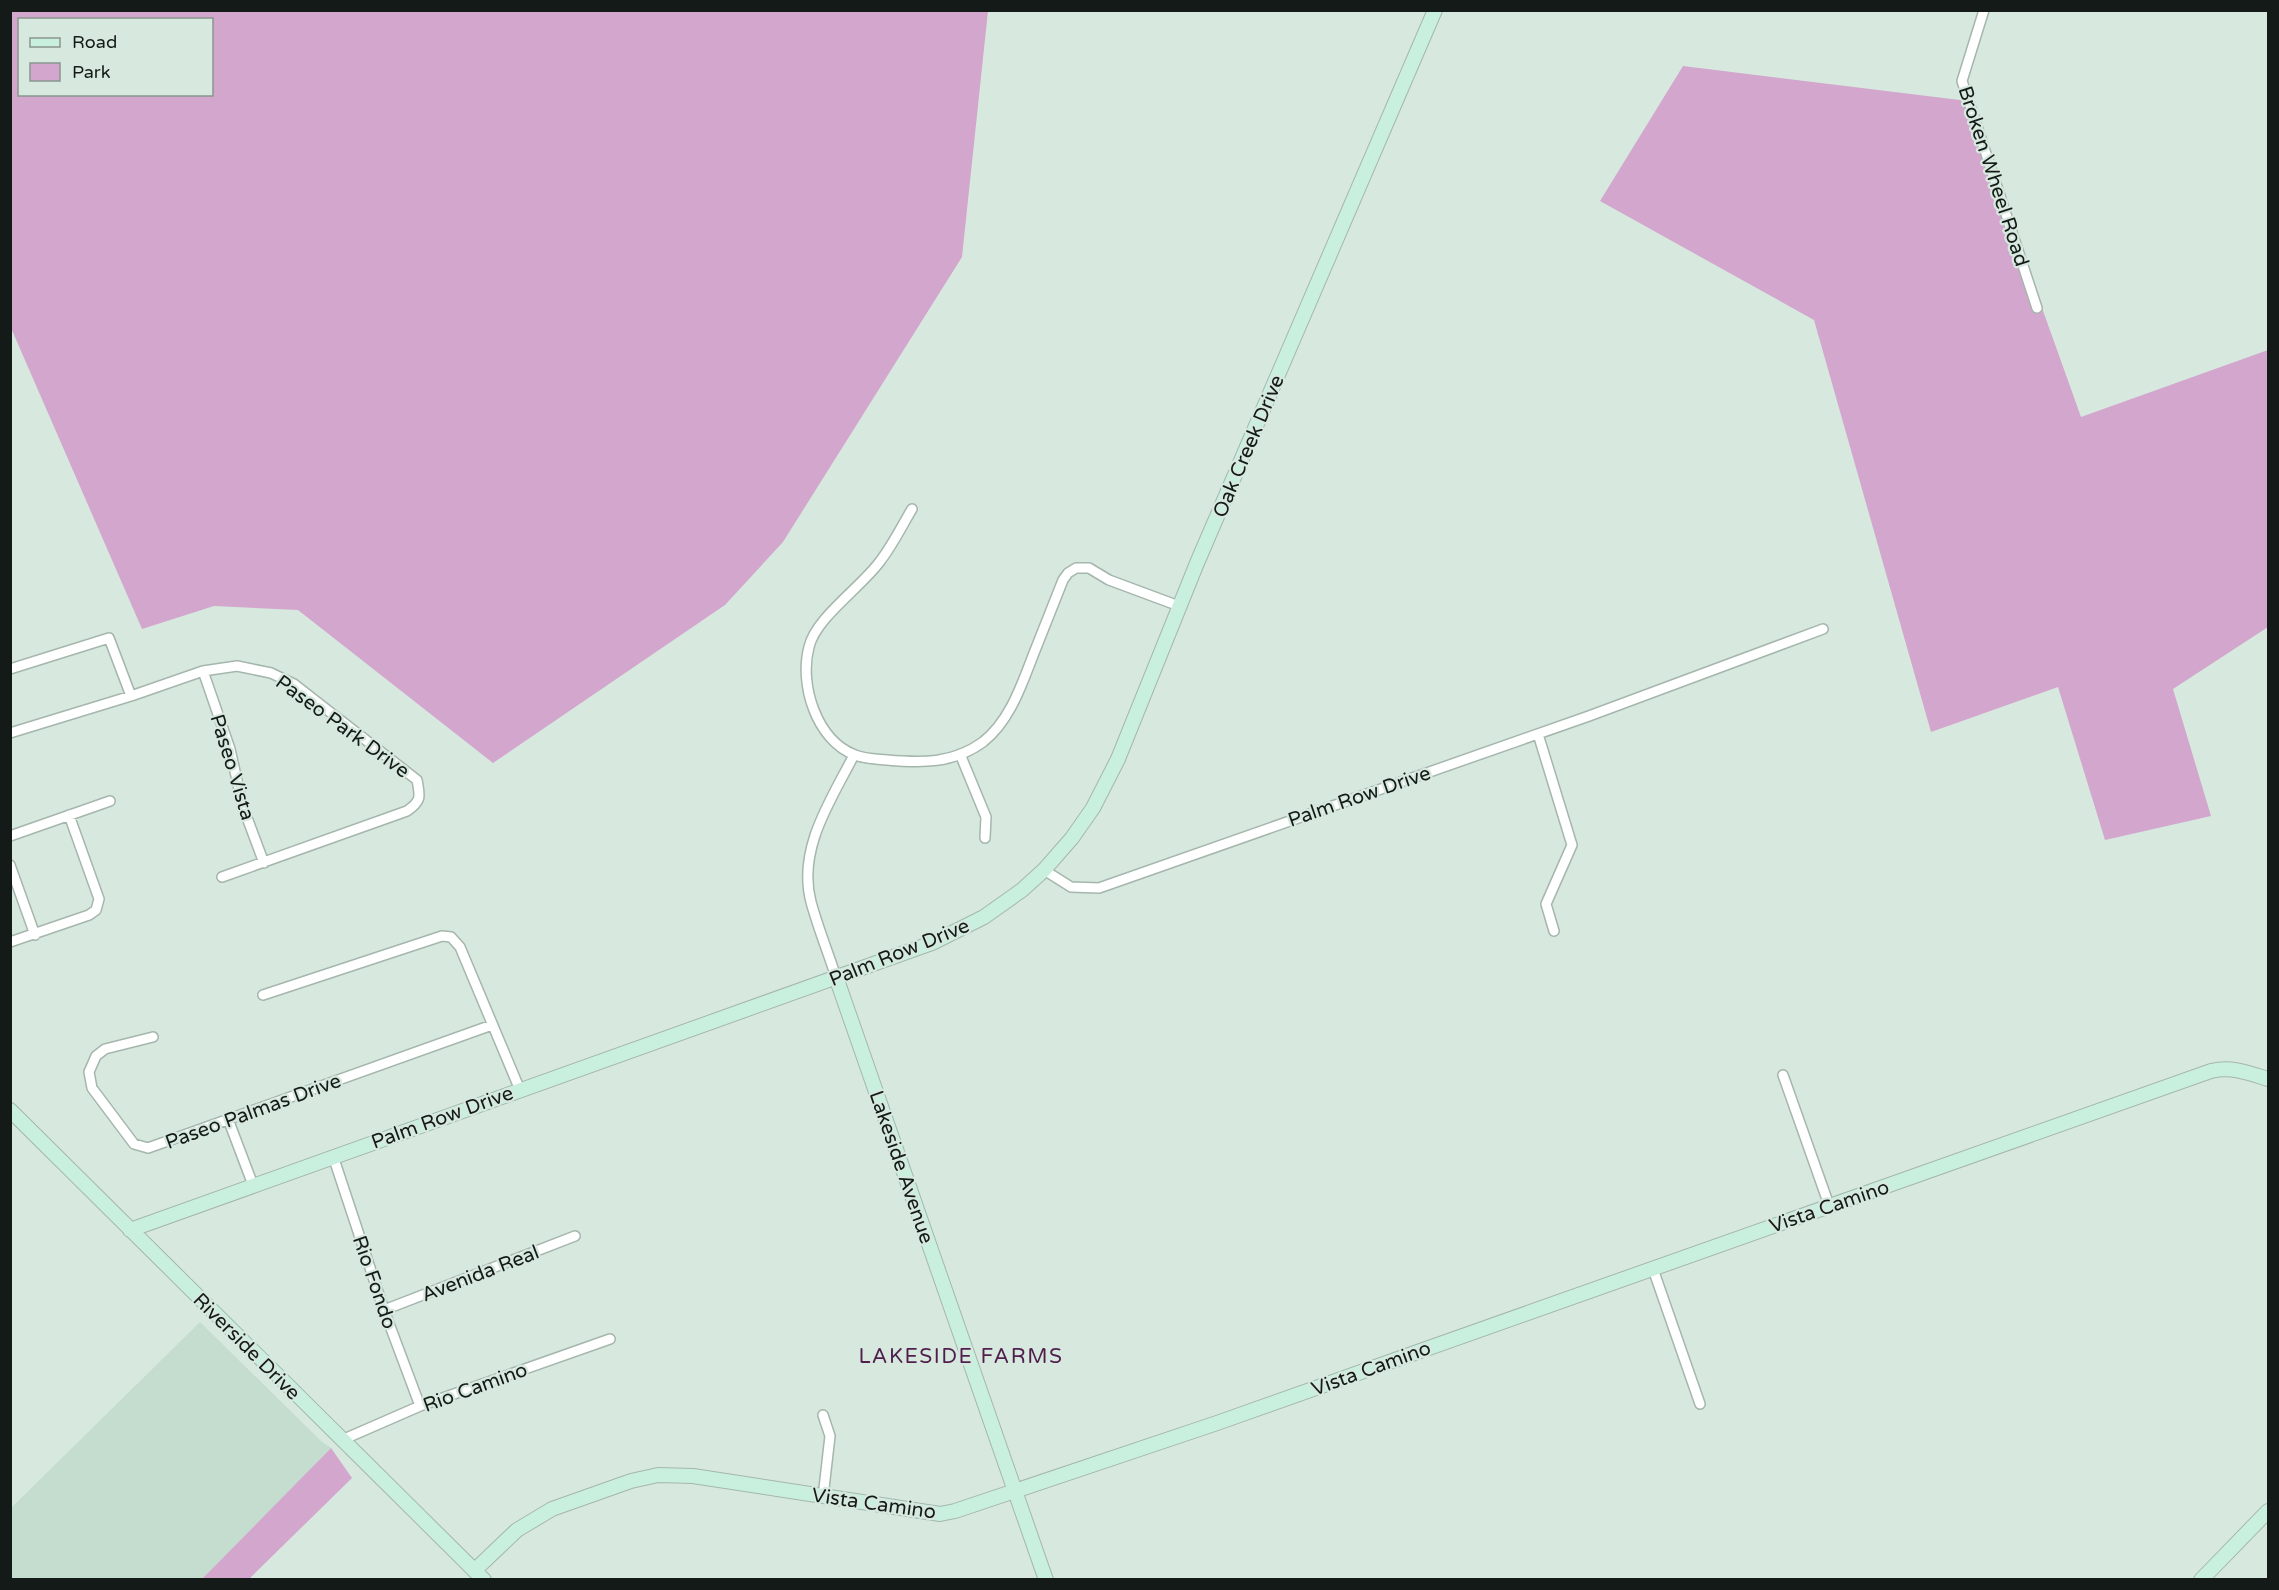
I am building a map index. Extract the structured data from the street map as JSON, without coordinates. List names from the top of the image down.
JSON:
{
  "streets": {
    "street": [
      "Broken Wheel Road",
      "Oak Creek Drive",
      "Paseo Park Drive",
      "Paseo Vista",
      "Palm Row Drive",
      "Paseo Palmas Drive",
      "Lakeside Avenue",
      "Vista Camino",
      "Avenida Real",
      "Rio Fondo",
      "Riverside Drive",
      "Rio Camino"
    ]
  },
  "crossings": [
    ["Oak Creek Drive", "Palm Row Drive"],
    ["Paseo Park Drive", "Paseo Vista"],
    ["Palm Row Drive", "Lakeside Avenue"],
    ["Palm Row Drive", "Rio Fondo"],
    ["Palm Row Drive", "Riverside Drive"],
    ["Lakeside Avenue", "Vista Camino"],
    ["Vista Camino", "Riverside Drive"],
    ["Avenida Real", "Rio Fondo"],
    ["Rio Fondo", "Rio Camino"],
    ["Riverside Drive", "Rio Camino"]
  ],
  "districts": ["LAKESIDE FARMS"],
  "legend": ["Road", "Park"]
}
